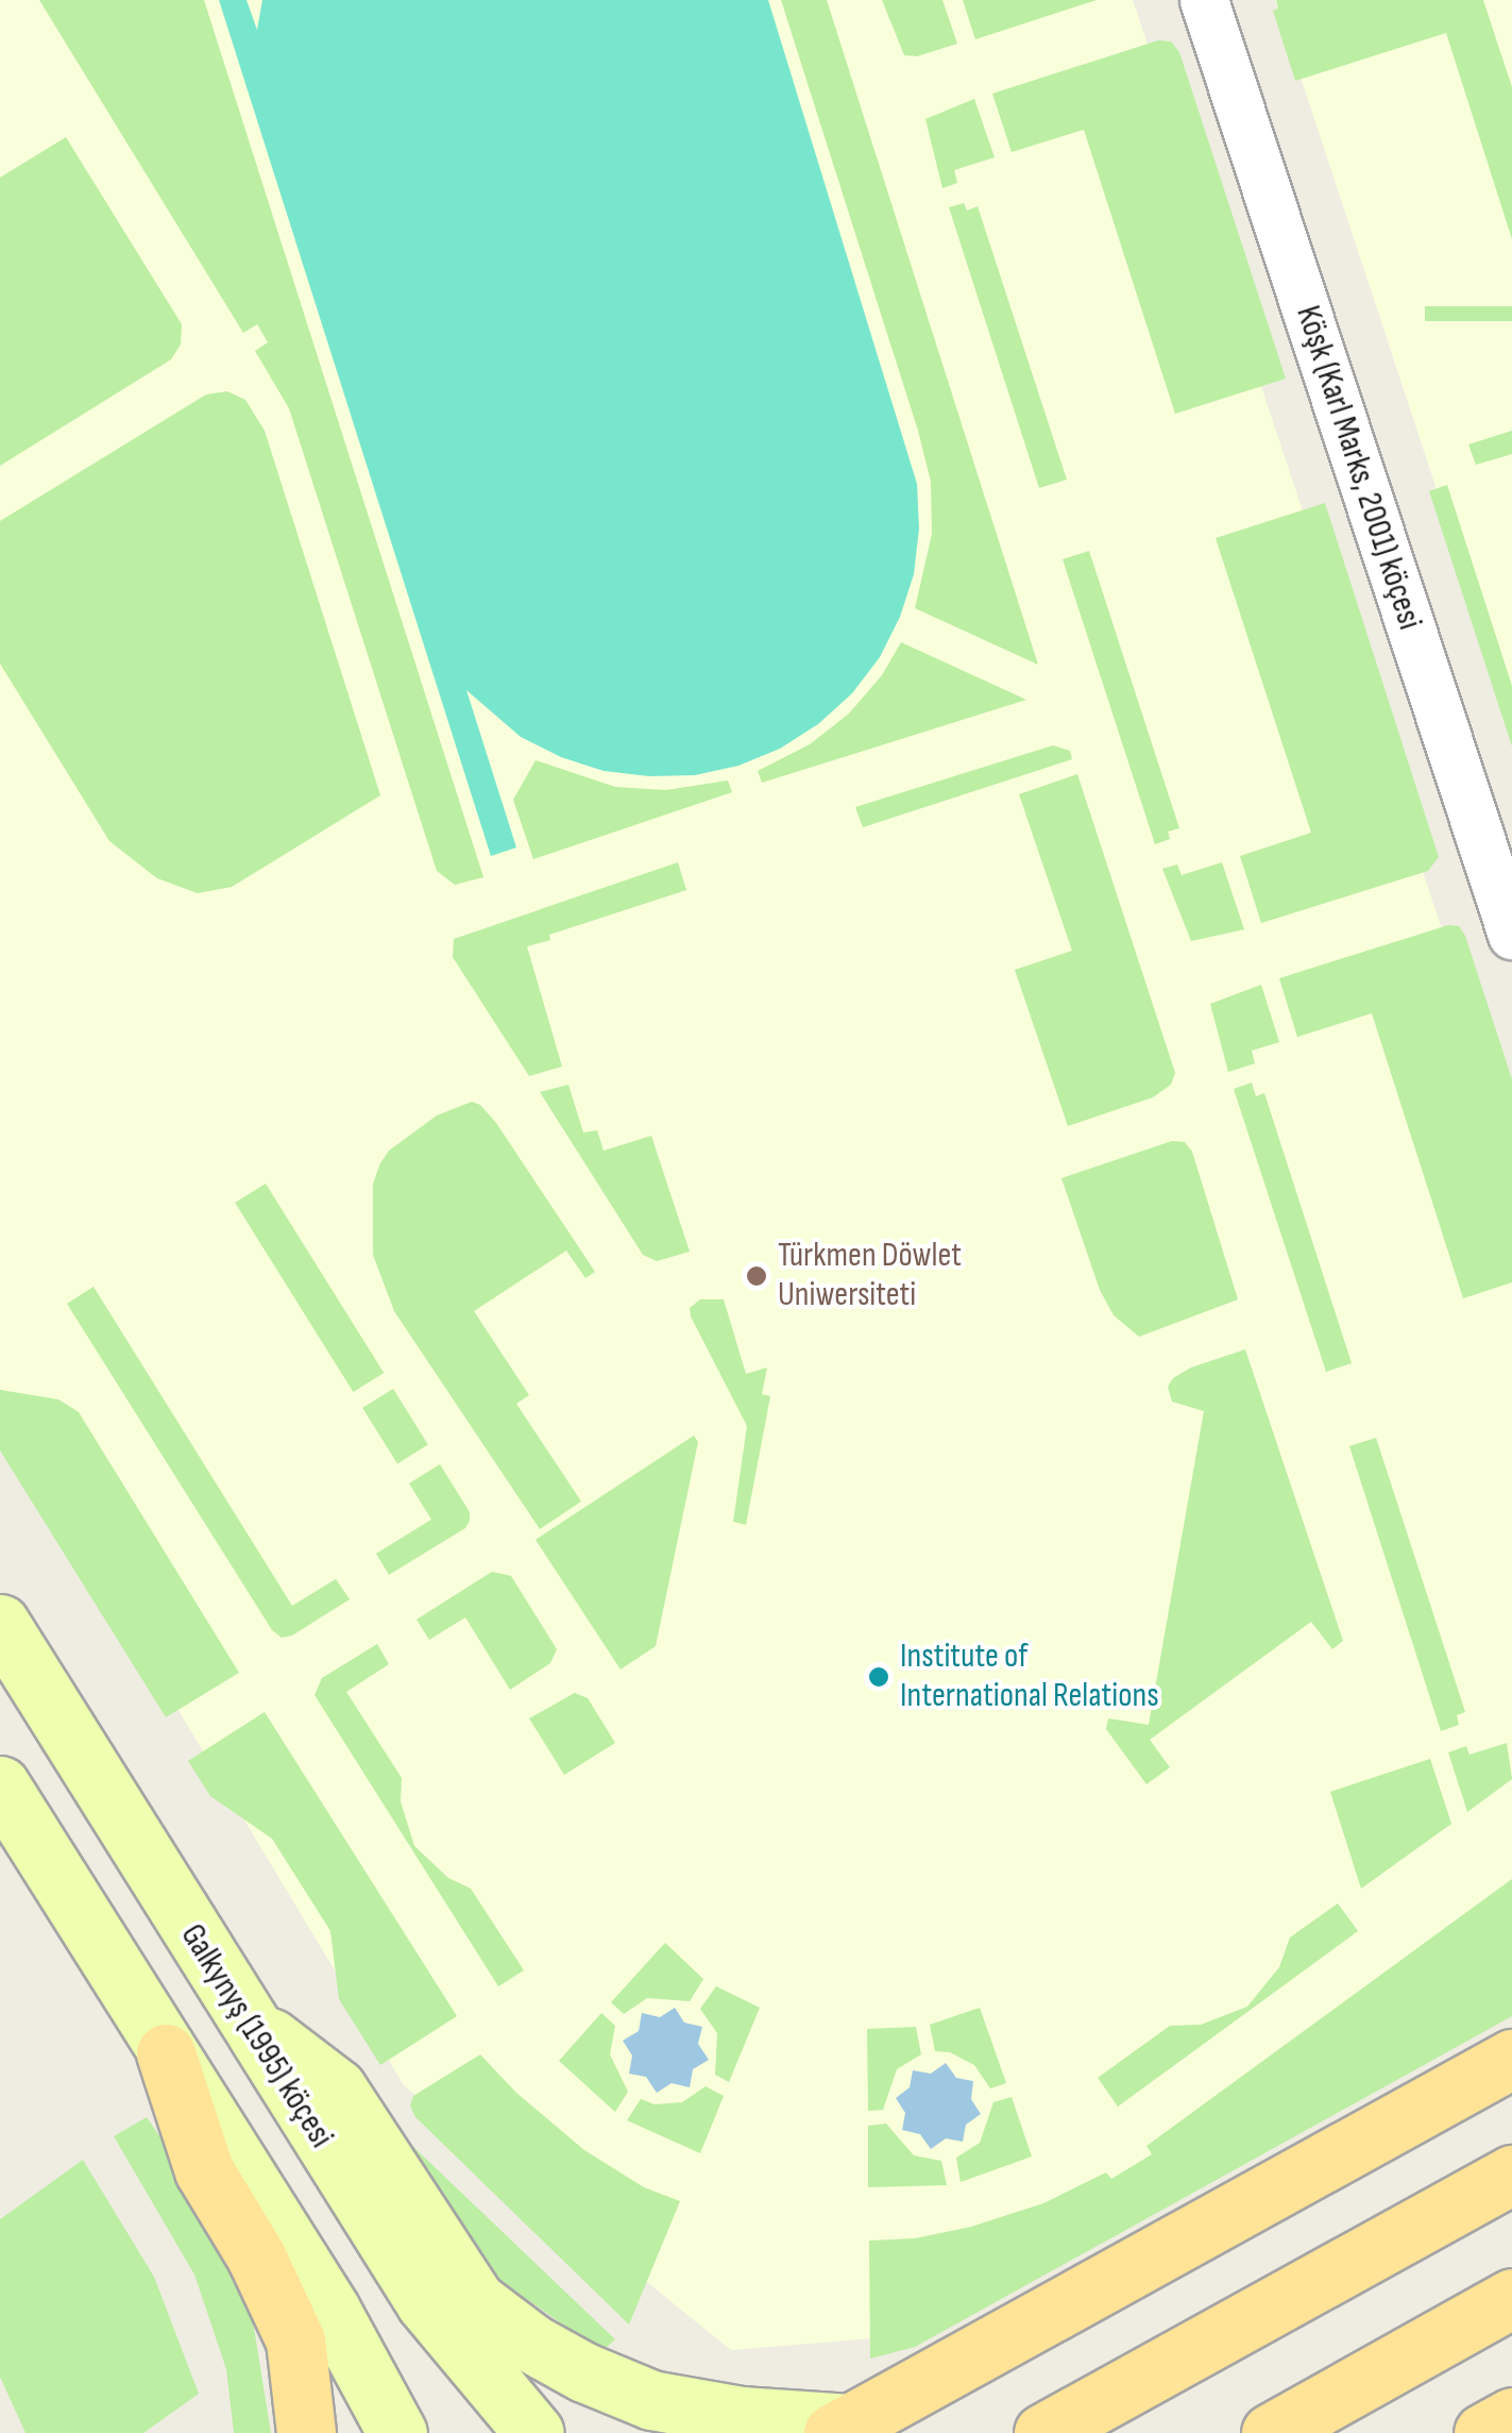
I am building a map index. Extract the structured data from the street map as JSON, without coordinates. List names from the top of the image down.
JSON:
{
  "streets": {
    "main road": ["Galkynyş (1995) köçesi"],
    "street": ["Köşk (Karl Marks, 2001) köçesi"]
  },
  "places": ["Türkmen Döwlet Uniwersiteti", "Institute of International Relations"]
}
